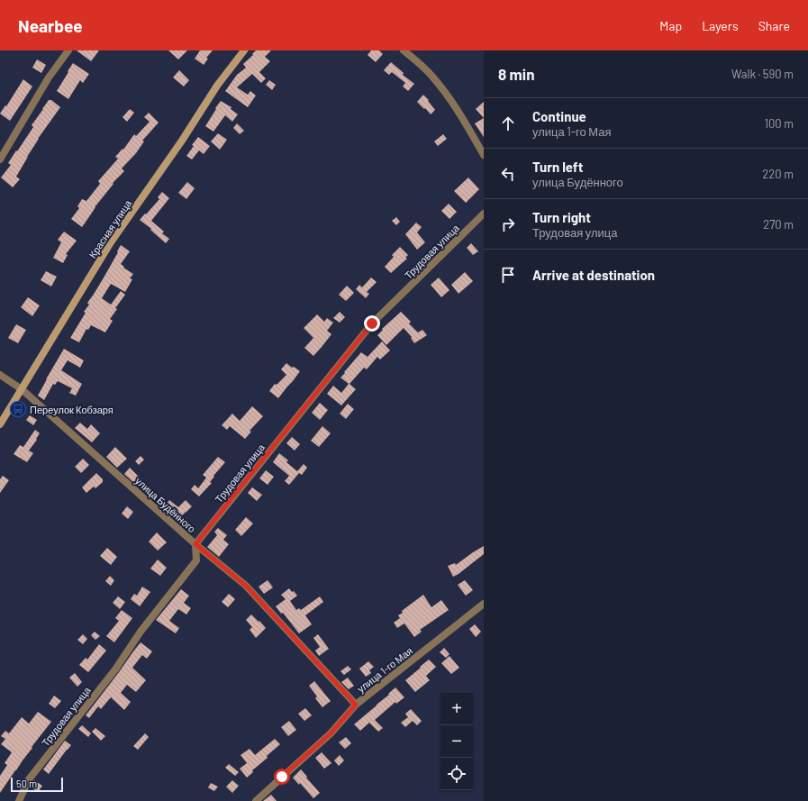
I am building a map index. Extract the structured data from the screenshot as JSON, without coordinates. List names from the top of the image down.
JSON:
{
  "streets": {
    "main road": ["Красная улица"],
    "street": ["Трудовая улица", "улица Будённого", "улица 1-го Мая"]
  },
  "crossings": [
    ["Красная улица", "улица Будённого"],
    ["Трудовая улица", "улица Будённого"],
    ["улица Будённого", "улица 1-го Мая"]
  ],
  "places": {
    "bus stop": ["Переулок Кобзаря"]
  },
  "scale_bar": "50 m",
  "page": {
    "header": "Nearbee",
    "nav": ["Map", "Layers", "Share"],
    "heading": ["8 min", "Walk · 590 m"],
    "list": [
      ["Continue", "улица 1-го Мая", "100 m"],
      ["Turn left", "улица Будённого", "220 m"],
      ["Turn right", "Трудовая улица", "270 m"],
      "Arrive at destination"
    ],
    "map_buttons": ["+", "−"],
    "scale": "50 m"
  }
}
